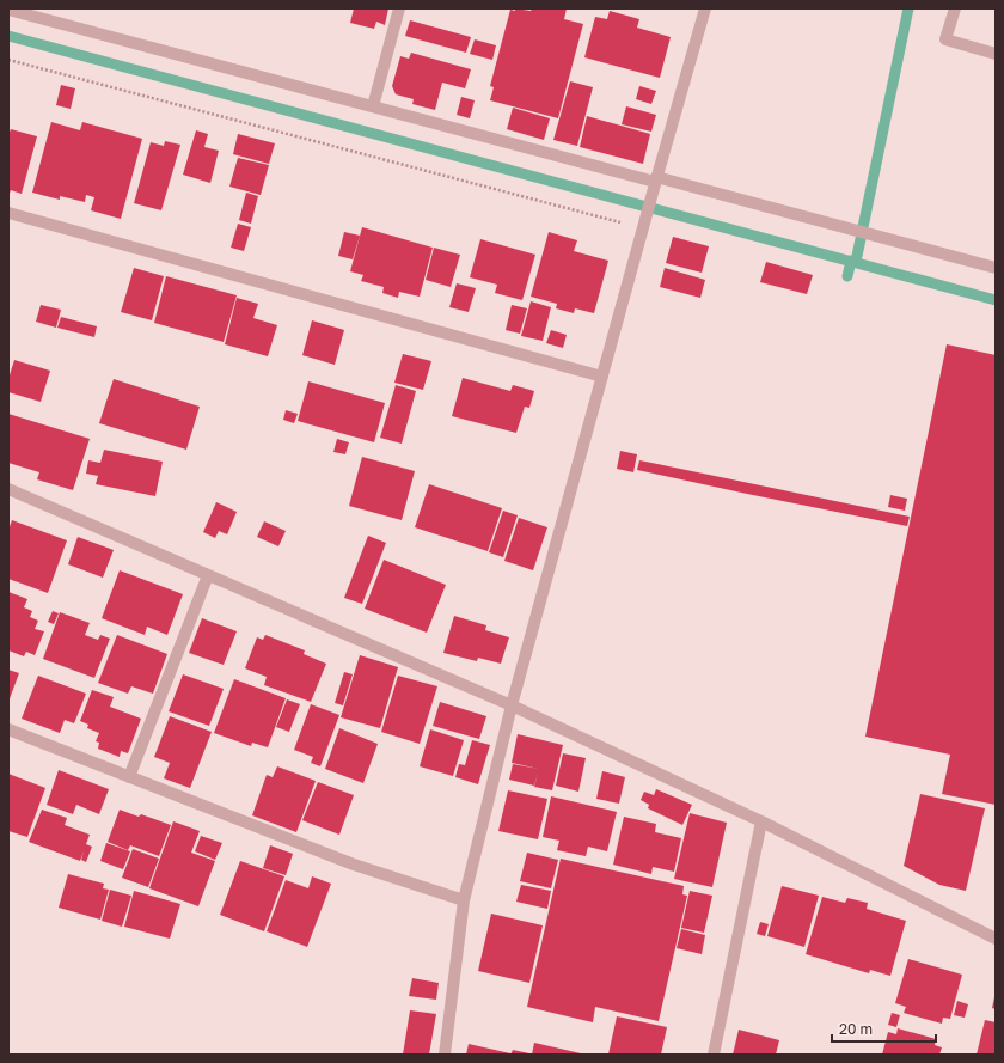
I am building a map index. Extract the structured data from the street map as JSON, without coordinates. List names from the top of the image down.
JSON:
{
  "scale_bar": "20 m"
}
